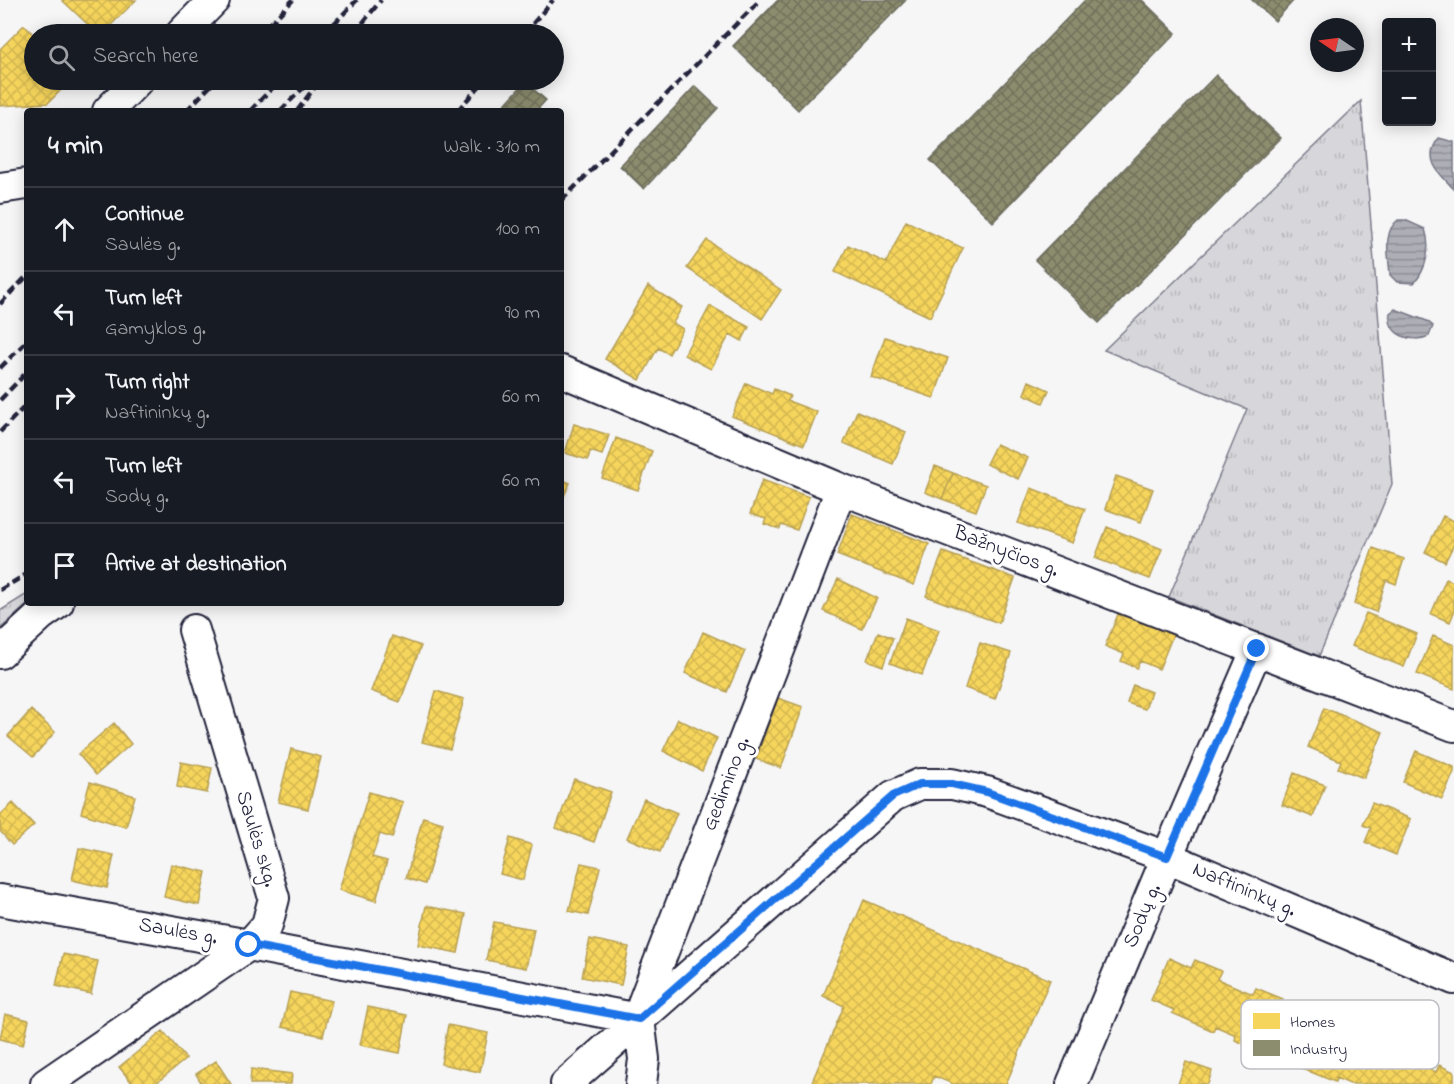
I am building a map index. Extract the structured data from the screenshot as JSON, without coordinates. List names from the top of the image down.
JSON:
{
  "streets": {
    "street": [
      "Bažnyčios g.",
      "Gedimino g.",
      "Saulės skg.",
      "Naftininkų g.",
      "Sodų g.",
      "Saulės g."
    ]
  },
  "crossings": [
    ["Bažnyčios g.", "Gedimino g."],
    ["Bažnyčios g.", "Sodų g."],
    ["Gedimino g.", "Naftininkų g."],
    ["Gedimino g.", "Saulės g."],
    ["Saulės skg.", "Saulės g."],
    ["Naftininkų g.", "Sodų g."],
    ["Naftininkų g.", "Saulės g."]
  ],
  "legend": ["Homes", "Industry"],
  "north": "left",
  "page": {
    "map_buttons": ["+", "−"],
    "search": "Search here",
    "heading": ["4 min", "Walk · 310 m"],
    "list": [
      ["Continue", "Saulės g.", "100 m"],
      ["Turn left", "Gamyklos g.", "90 m"],
      ["Turn right", "Naftininkų g.", "60 m"],
      ["Turn left", "Sodų g.", "60 m"],
      "Arrive at destination"
    ]
  }
}
